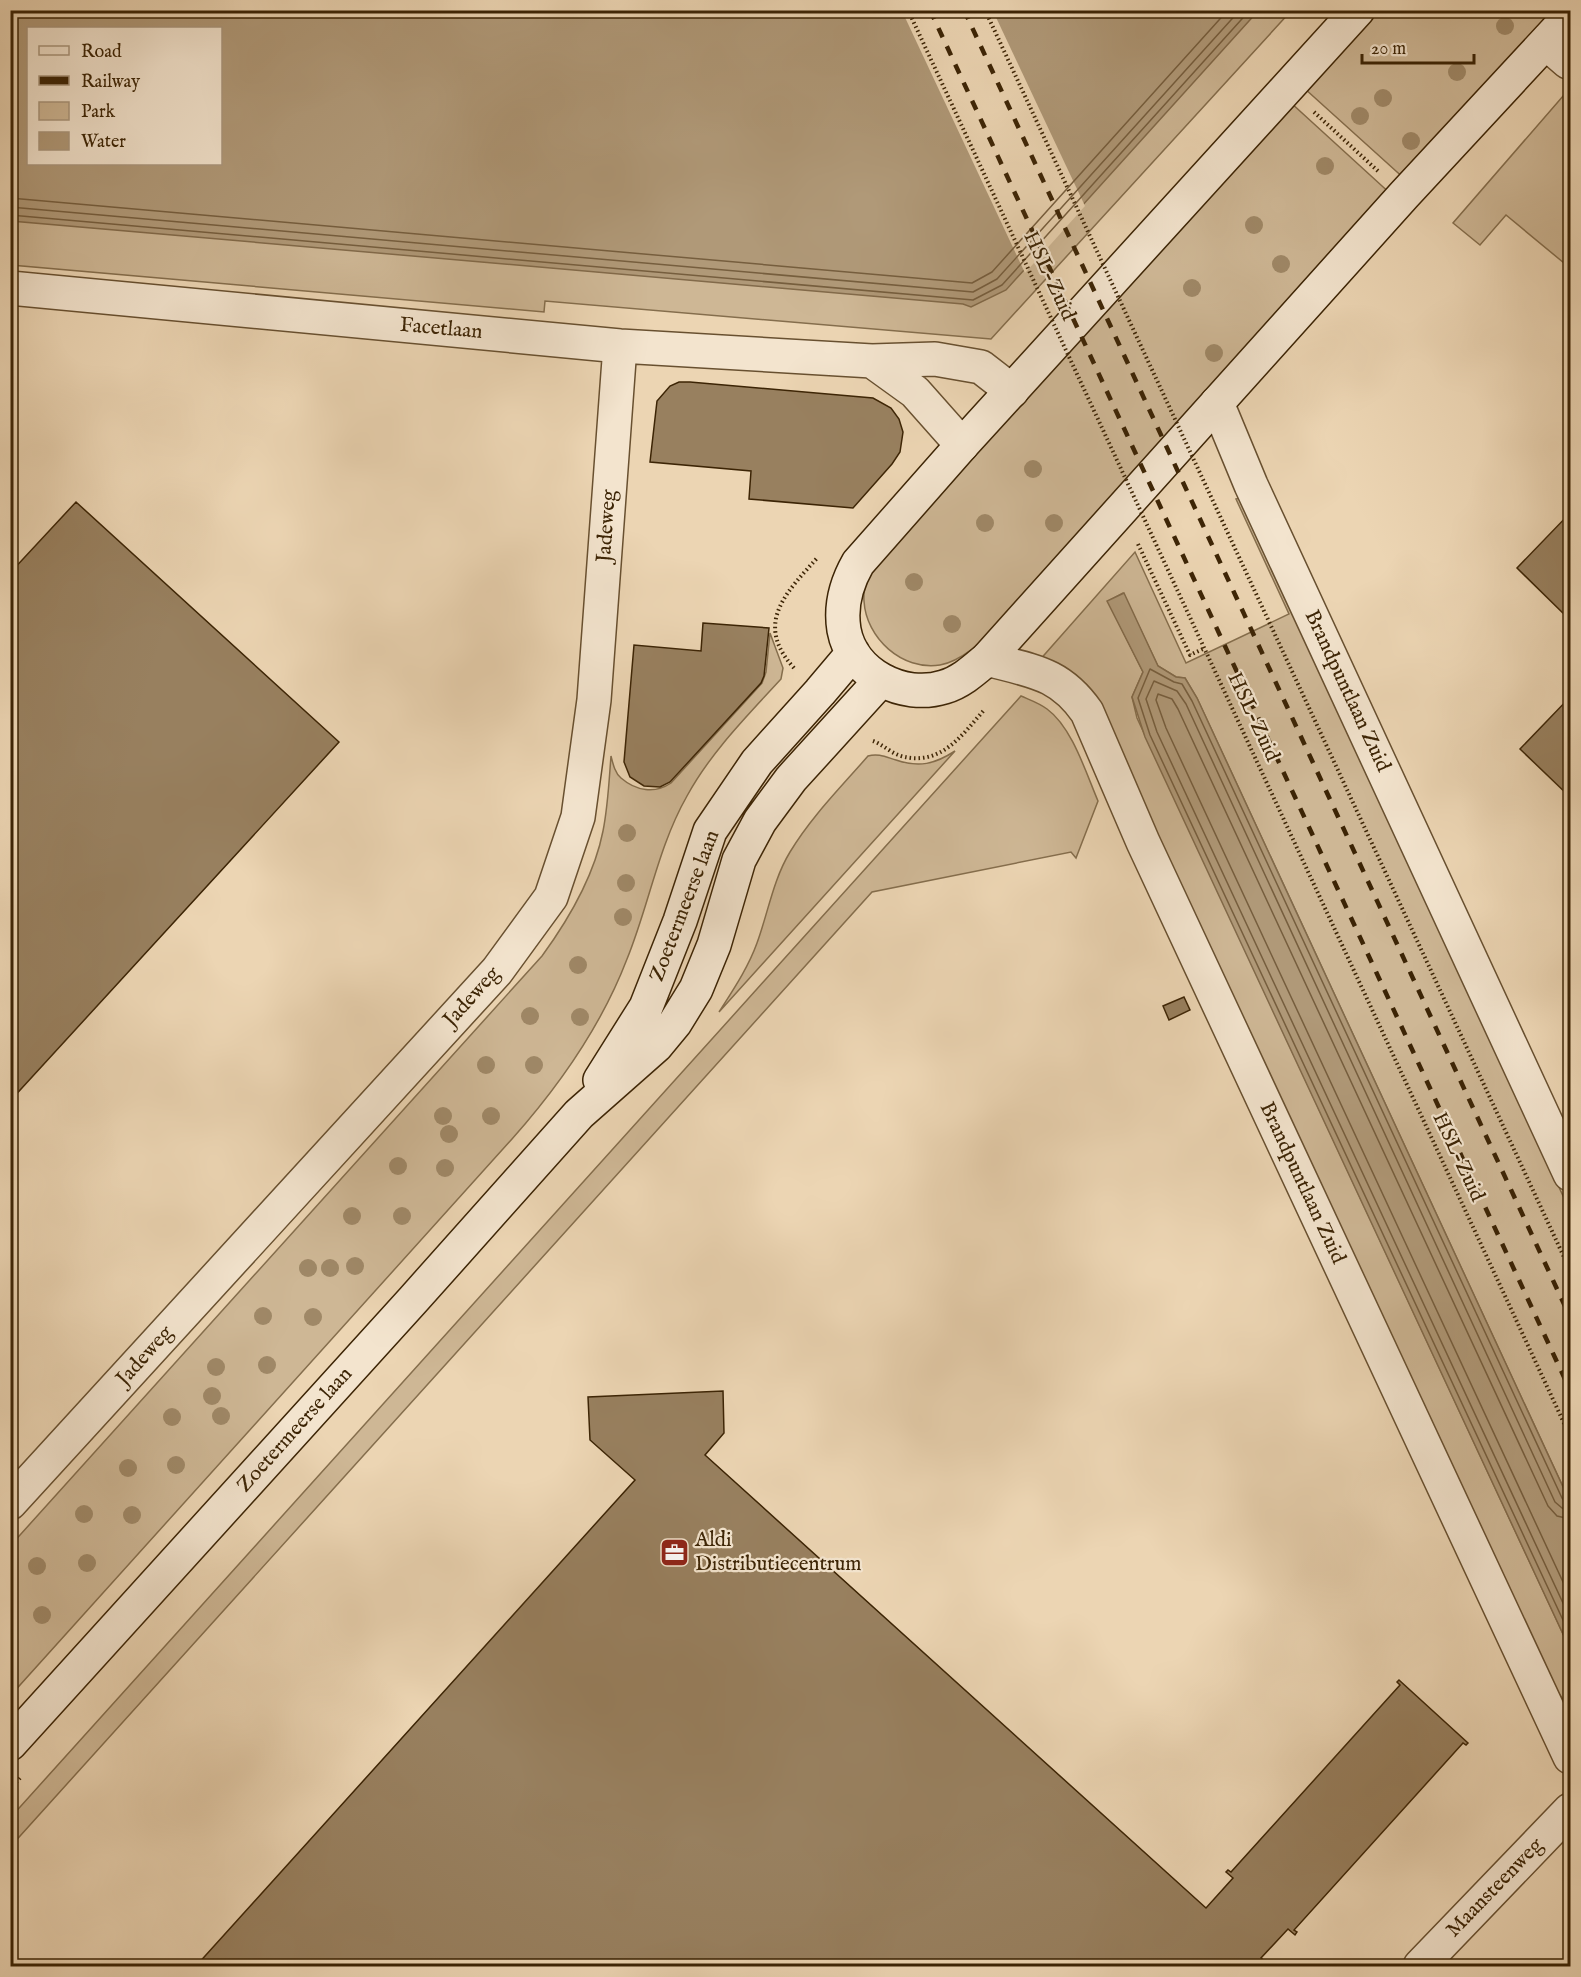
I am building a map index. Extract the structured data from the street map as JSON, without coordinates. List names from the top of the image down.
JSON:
{
  "streets": {
    "street": [
      "Facetlaan",
      "Jadeweg",
      "Brandpuntlaan Zuid",
      "Zoetermeerse laan",
      "Maansteenweg"
    ],
    "path": ["HSL-Zuid"]
  },
  "crossings": [
    ["Facetlaan", "Jadeweg"]
  ],
  "places": {
    "office": ["Aldi Distributiecentrum"]
  },
  "legend": [
    "Road",
    "Railway",
    "Park",
    "Water"
  ],
  "scale_bar": "20 m"
}
